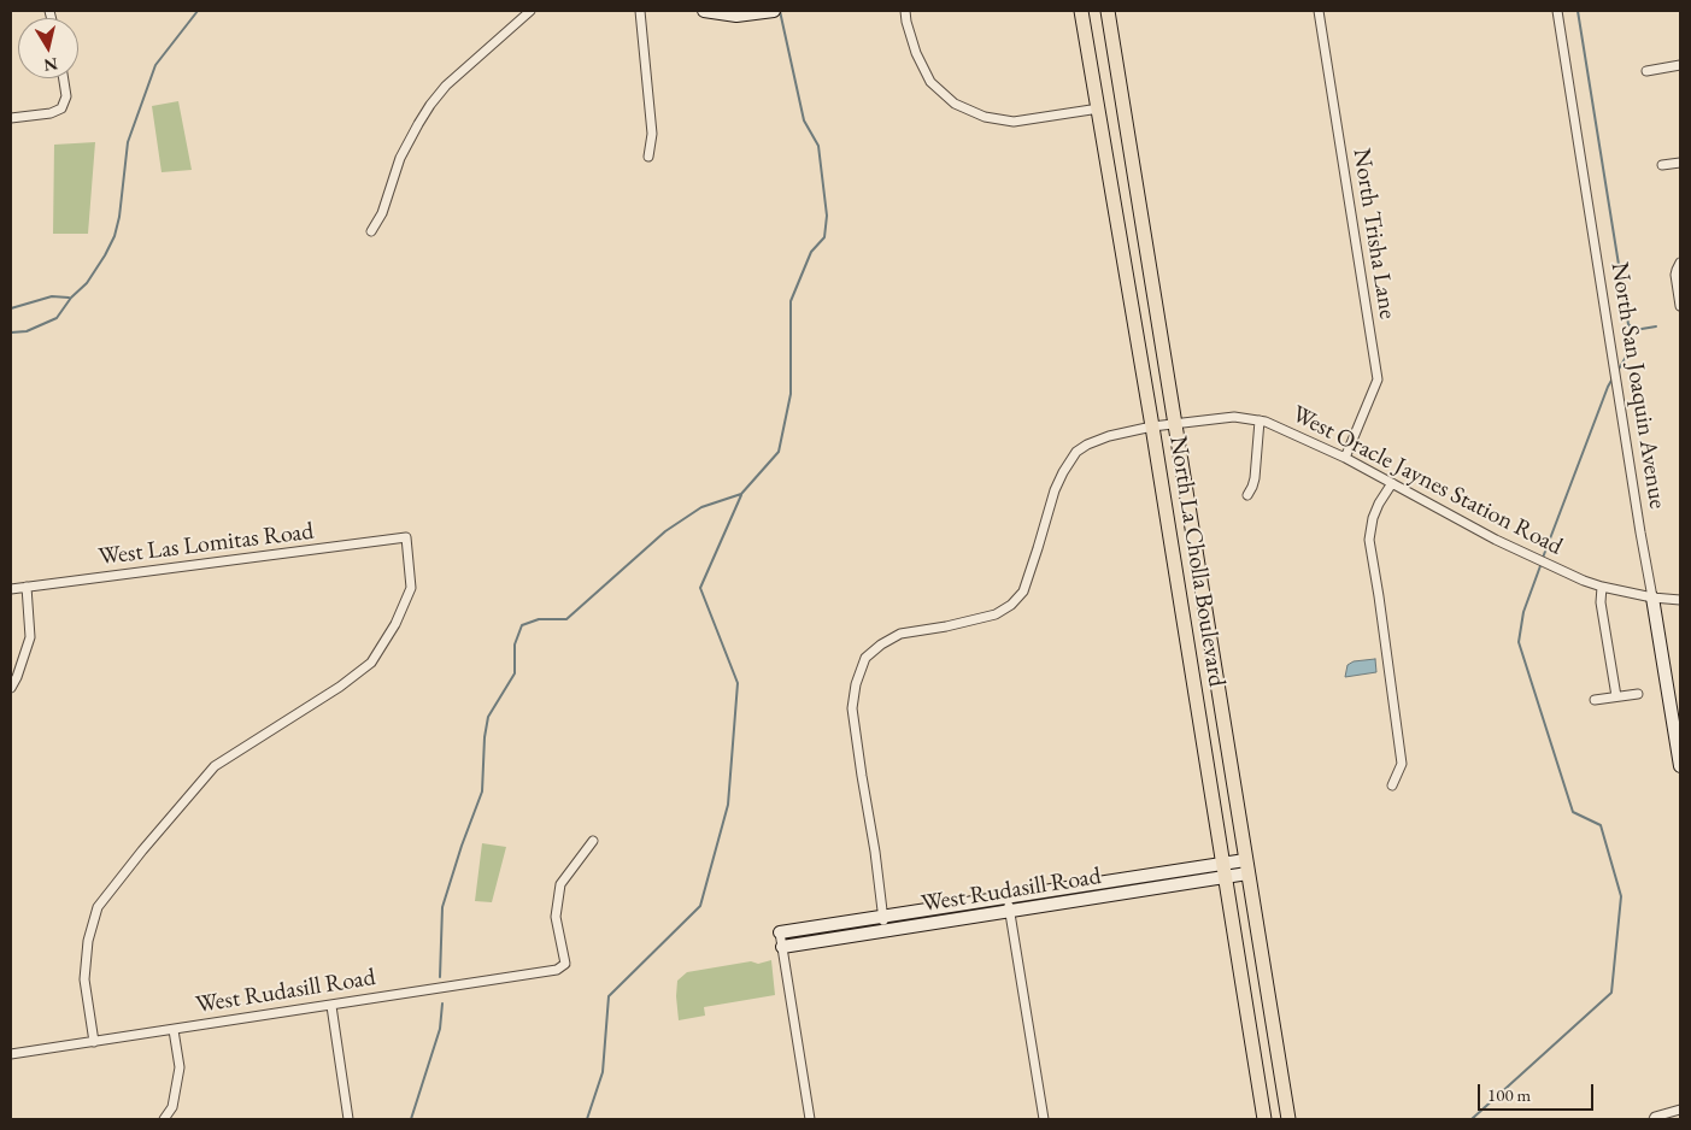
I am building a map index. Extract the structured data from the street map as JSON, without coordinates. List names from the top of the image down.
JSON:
{
  "streets": {
    "main road": ["North La Cholla Boulevard"],
    "street": [
      "North Trisha Lane",
      "North San Joaquin Avenue",
      "West Oracle Jaynes Station Road",
      "West Las Lomitas Road",
      "West Rudasill Road"
    ]
  },
  "crossings": [
    ["North Trisha Lane", "West Oracle Jaynes Station Road"],
    ["North San Joaquin Avenue", "West Oracle Jaynes Station Road"],
    ["West Oracle Jaynes Station Road", "North La Cholla Boulevard"],
    ["West Oracle Jaynes Station Road", "West Rudasill Road"],
    ["West Las Lomitas Road", "West Rudasill Road"],
    ["North La Cholla Boulevard", "West Rudasill Road"]
  ],
  "scale_bar": "100 m",
  "north": "bottom"
}
